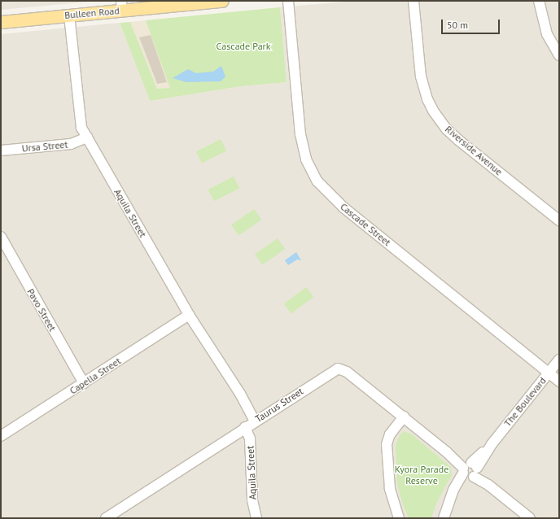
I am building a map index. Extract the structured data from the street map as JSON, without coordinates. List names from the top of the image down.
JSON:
{
  "streets": {
    "main road": ["Bulleen Road"],
    "street": [
      "Ursa Street",
      "Riverside Avenue",
      "Aquila Street",
      "Cascade Street",
      "Pavo Street",
      "Capella Street",
      "The Boulevard",
      "Taurus Street"
    ]
  },
  "crossings": [
    ["Bulleen Road", "Aquila Street"],
    ["Ursa Street", "Aquila Street"],
    ["Aquila Street", "Capella Street"],
    ["Aquila Street", "Taurus Street"],
    ["Cascade Street", "The Boulevard"],
    ["Pavo Street", "Capella Street"],
    ["The Boulevard", "Taurus Street"]
  ],
  "parks": ["Cascade Park", "Kyora Parade Reserve"],
  "scale_bar": "50 m"
}
